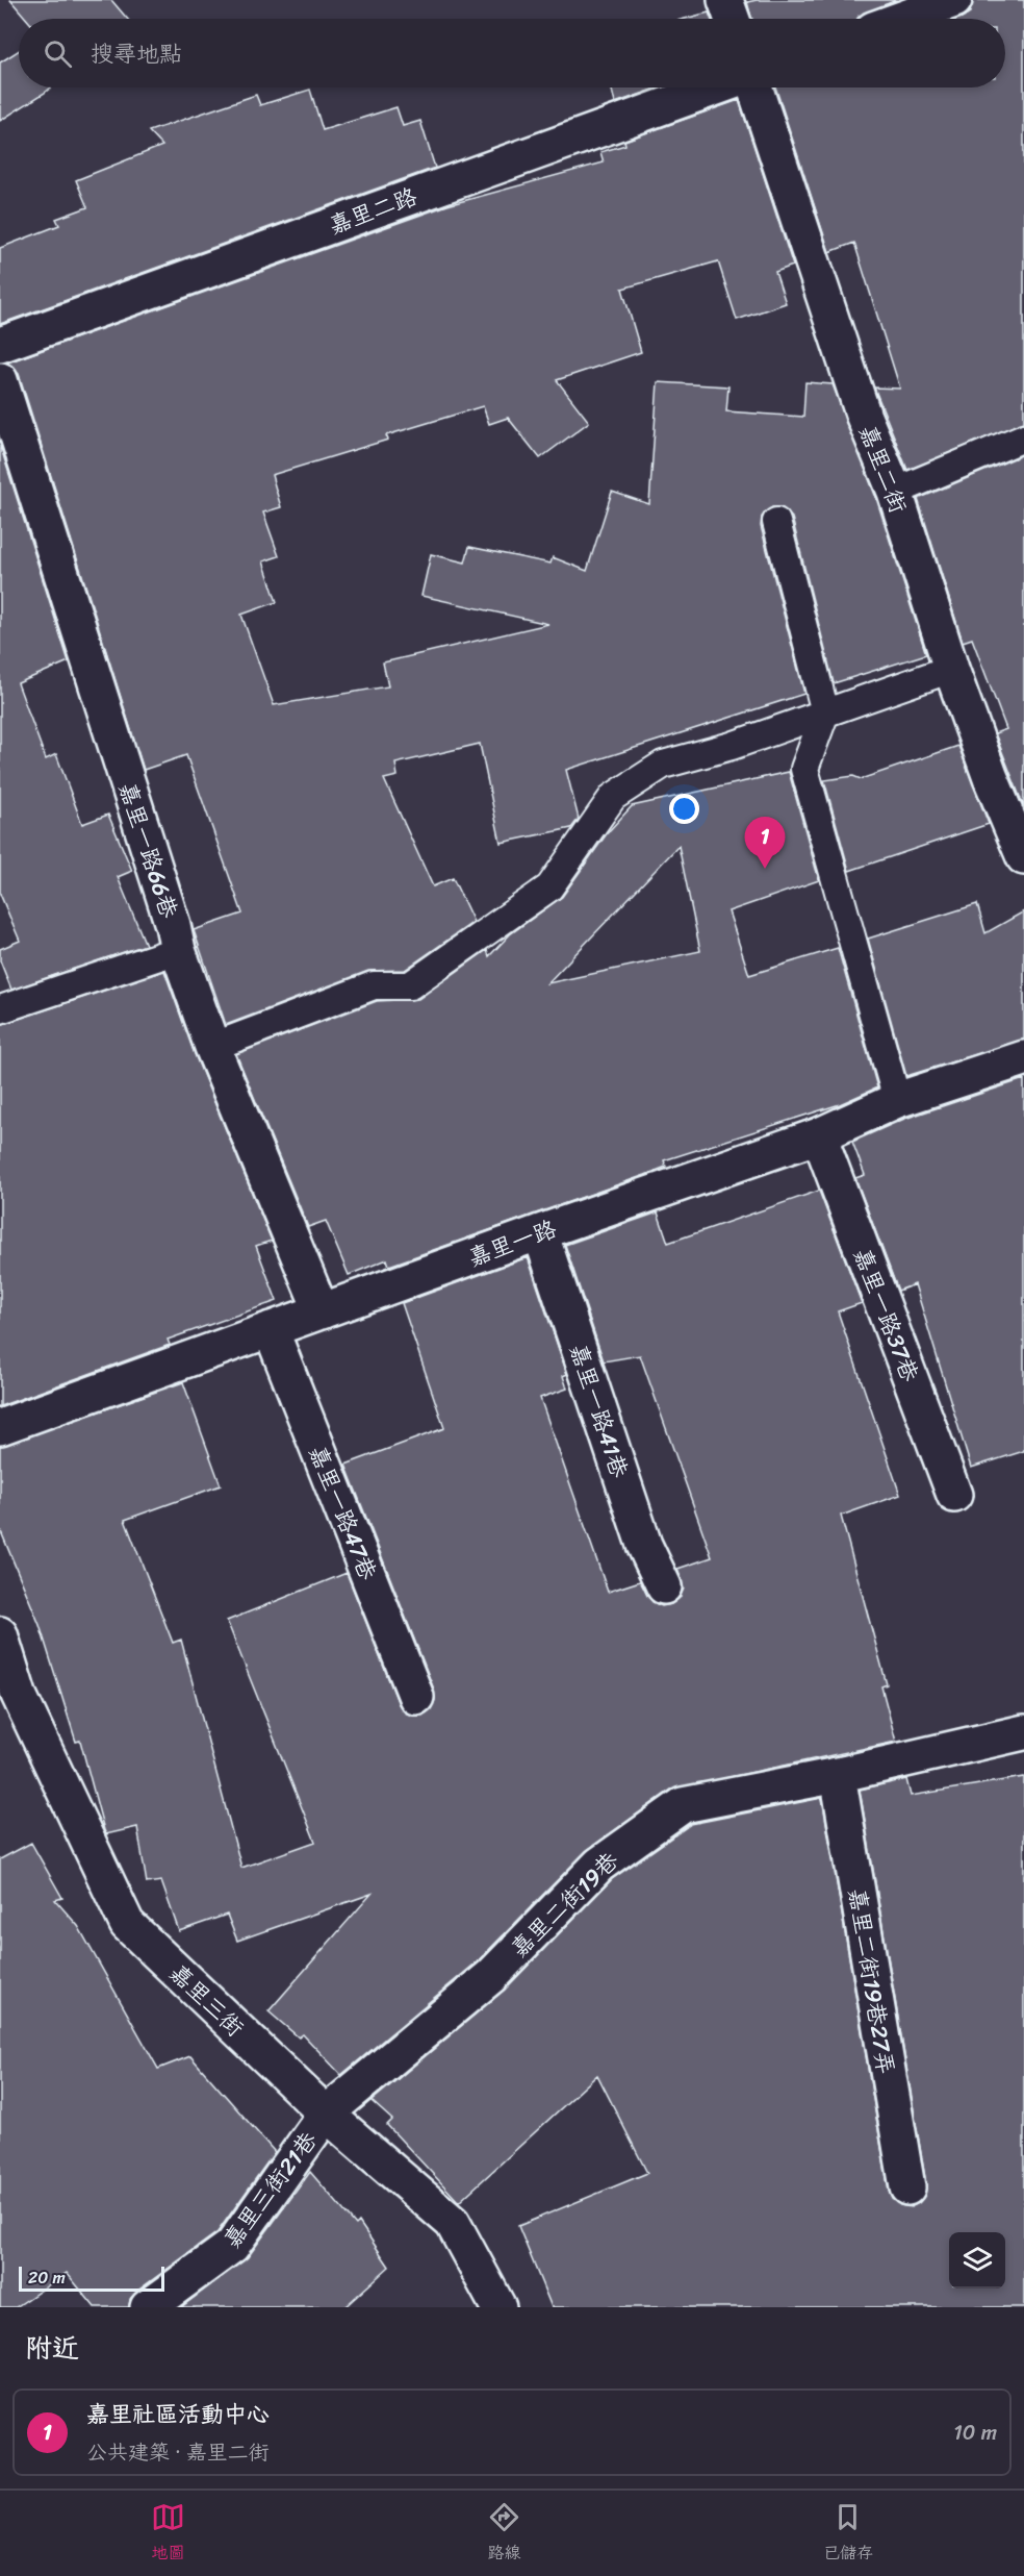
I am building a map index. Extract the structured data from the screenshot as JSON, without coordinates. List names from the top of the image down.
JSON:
{
  "streets": {
    "street": [
      "嘉里二路",
      "嘉里二街",
      "嘉里一路66巷",
      "嘉里一路",
      "嘉里一路37巷",
      "嘉里一路41巷",
      "嘉里一路47巷",
      "嘉里二街19巷",
      "嘉里二街19巷27弄",
      "嘉里三街",
      "嘉里三街21巷"
    ]
  },
  "crossings": [
    ["嘉里一路66巷", "嘉里一路"],
    ["嘉里一路", "嘉里一路37巷"],
    ["嘉里一路", "嘉里一路41巷"],
    ["嘉里一路", "嘉里一路47巷"],
    ["嘉里二街19巷", "嘉里二街19巷27弄"],
    ["嘉里二街19巷", "嘉里三街"],
    ["嘉里二街19巷", "嘉里三街21巷"],
    ["嘉里三街", "嘉里三街21巷"]
  ],
  "scale_bar": "20 m",
  "page": {
    "search": "搜尋地點",
    "pins": "1",
    "scale": "20 m",
    "heading": "附近",
    "list": [
      {
        "mark": "1",
        "name": "嘉里社區活動中心",
        "note": "公共建築 · 嘉里二街",
        "value": "10 m"
      }
    ],
    "nav": ["地圖", "路線", "已儲存"]
  }
}
